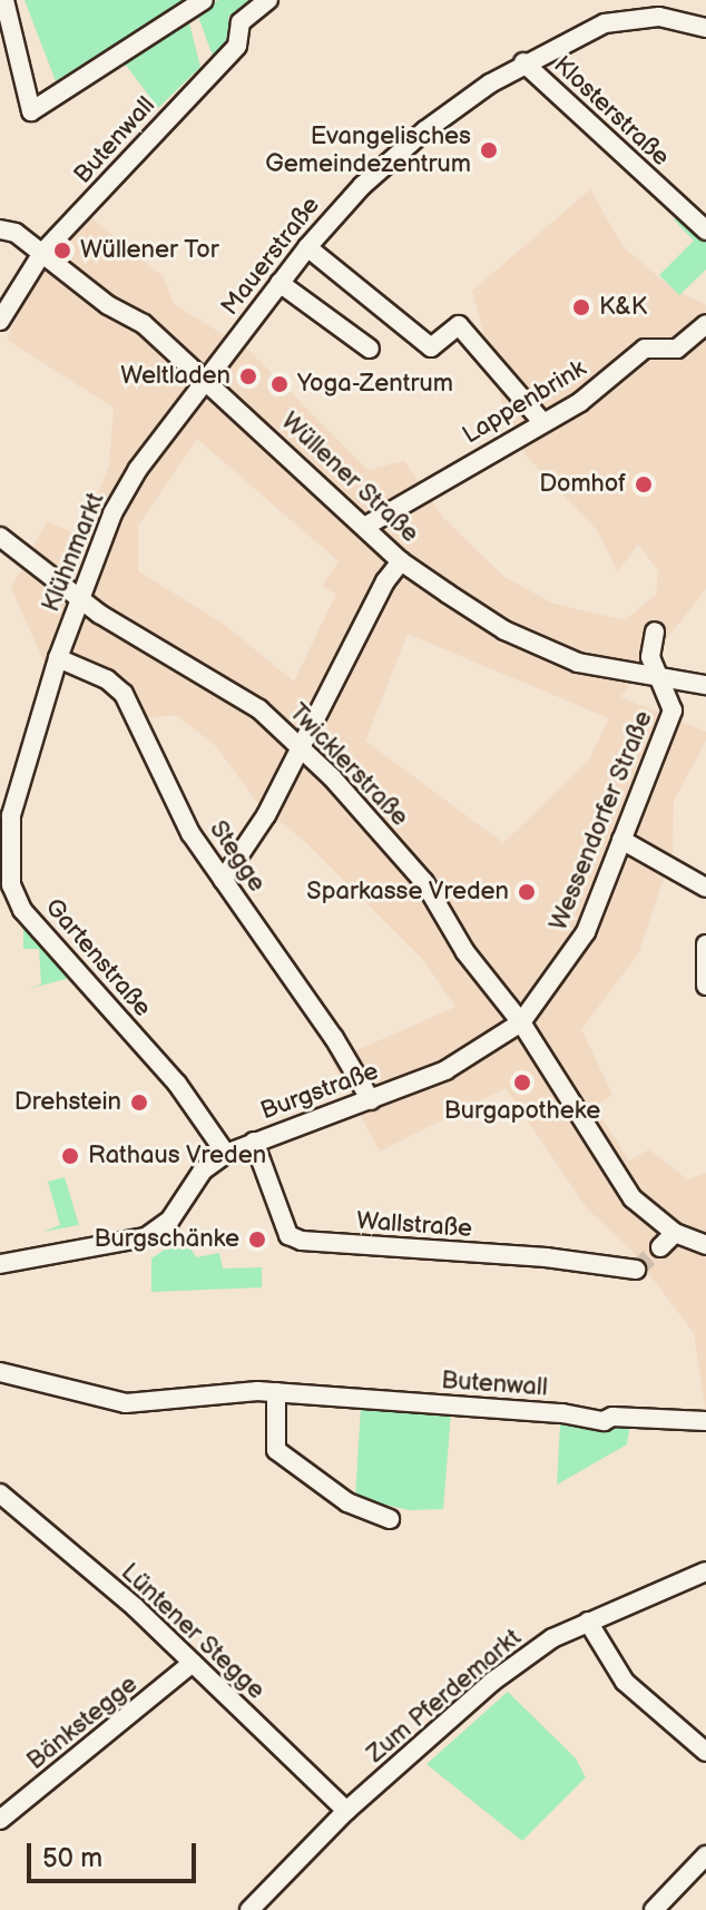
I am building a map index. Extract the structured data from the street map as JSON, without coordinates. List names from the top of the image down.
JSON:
{
  "streets": {
    "street": [
      "Klosterstraße",
      "Butenwall",
      "Mauerstraße",
      "Lappenbrink",
      "Wüllener Straße",
      "Klühnmarkt",
      "Twicklerstraße",
      "Wessendorfer Straße",
      "Stegge",
      "Gartenstraße",
      "Burgstraße",
      "Wallstraße",
      "Lüntener Stegge",
      "Zum Pferdemarkt",
      "Bänkstegge"
    ]
  },
  "crossings": [
    ["Klosterstraße", "Mauerstraße"],
    ["Butenwall", "Wüllener Straße"],
    ["Mauerstraße", "Wüllener Straße"],
    ["Mauerstraße", "Klühnmarkt"],
    ["Lappenbrink", "Wüllener Straße"],
    ["Wüllener Straße", "Klühnmarkt"],
    ["Wüllener Straße", "Wessendorfer Straße"],
    ["Klühnmarkt", "Twicklerstraße"],
    ["Klühnmarkt", "Stegge"],
    ["Klühnmarkt", "Gartenstraße"],
    ["Twicklerstraße", "Wessendorfer Straße"],
    ["Twicklerstraße", "Burgstraße"],
    ["Wessendorfer Straße", "Burgstraße"],
    ["Stegge", "Burgstraße"],
    ["Gartenstraße", "Burgstraße"],
    ["Burgstraße", "Wallstraße"],
    ["Lüntener Stegge", "Zum Pferdemarkt"],
    ["Lüntener Stegge", "Bänkstegge"]
  ],
  "places": [
    "Evangelisches Gemeindezentrum",
    "Wüllener Tor",
    "K&K",
    "Weltladen",
    "Yoga-Zentrum",
    "Domhof",
    "Sparkasse Vreden",
    "Burgapotheke",
    "Drehstein",
    "Rathaus Vreden",
    "Burgschänke"
  ],
  "scale_bar": "50 m"
}
